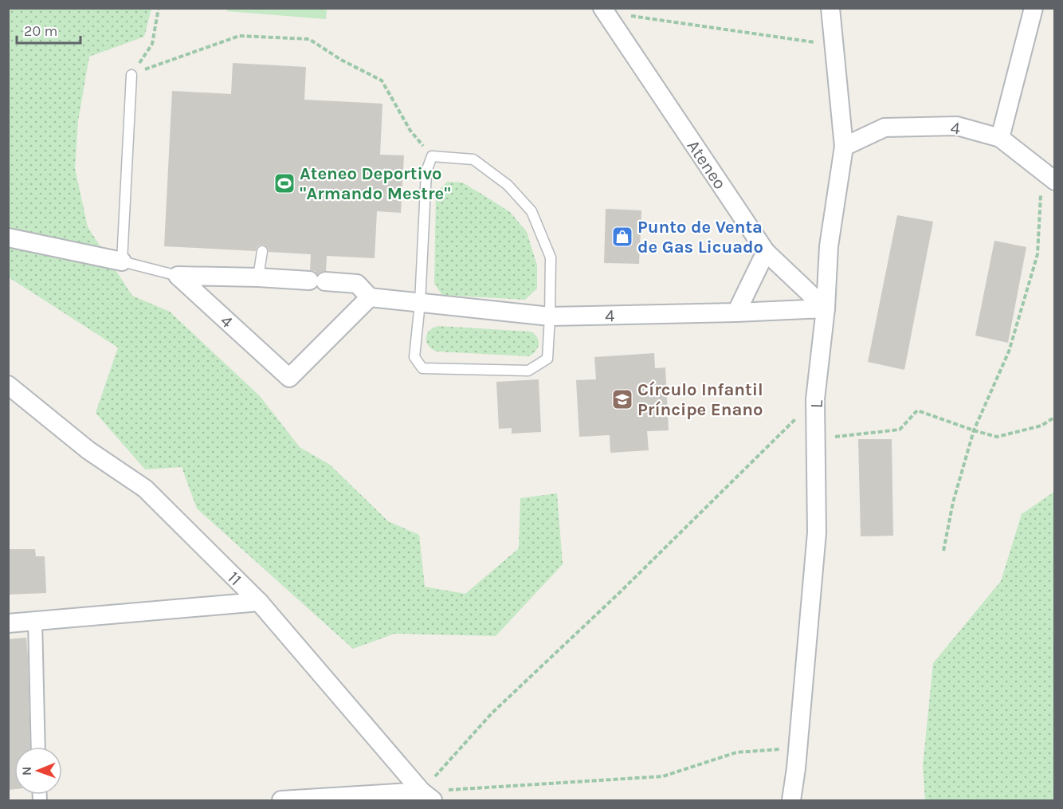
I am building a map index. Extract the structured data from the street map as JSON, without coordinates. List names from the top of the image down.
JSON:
{
  "streets": {
    "street": [
      "4",
      "Ateneo",
      "L",
      "11"
    ]
  },
  "crossings": [
    ["4", "Ateneo"],
    ["4", "L"],
    ["Ateneo", "L"]
  ],
  "places": {
    "sports": ["Ateneo Deportivo \"Armando Mestre\""],
    "shop": ["Punto de Venta de Gas Licuado"],
    "school or university": ["Círculo Infantil Príncipe Enano"]
  },
  "scale_bar": "20 m",
  "north": "left"
}
